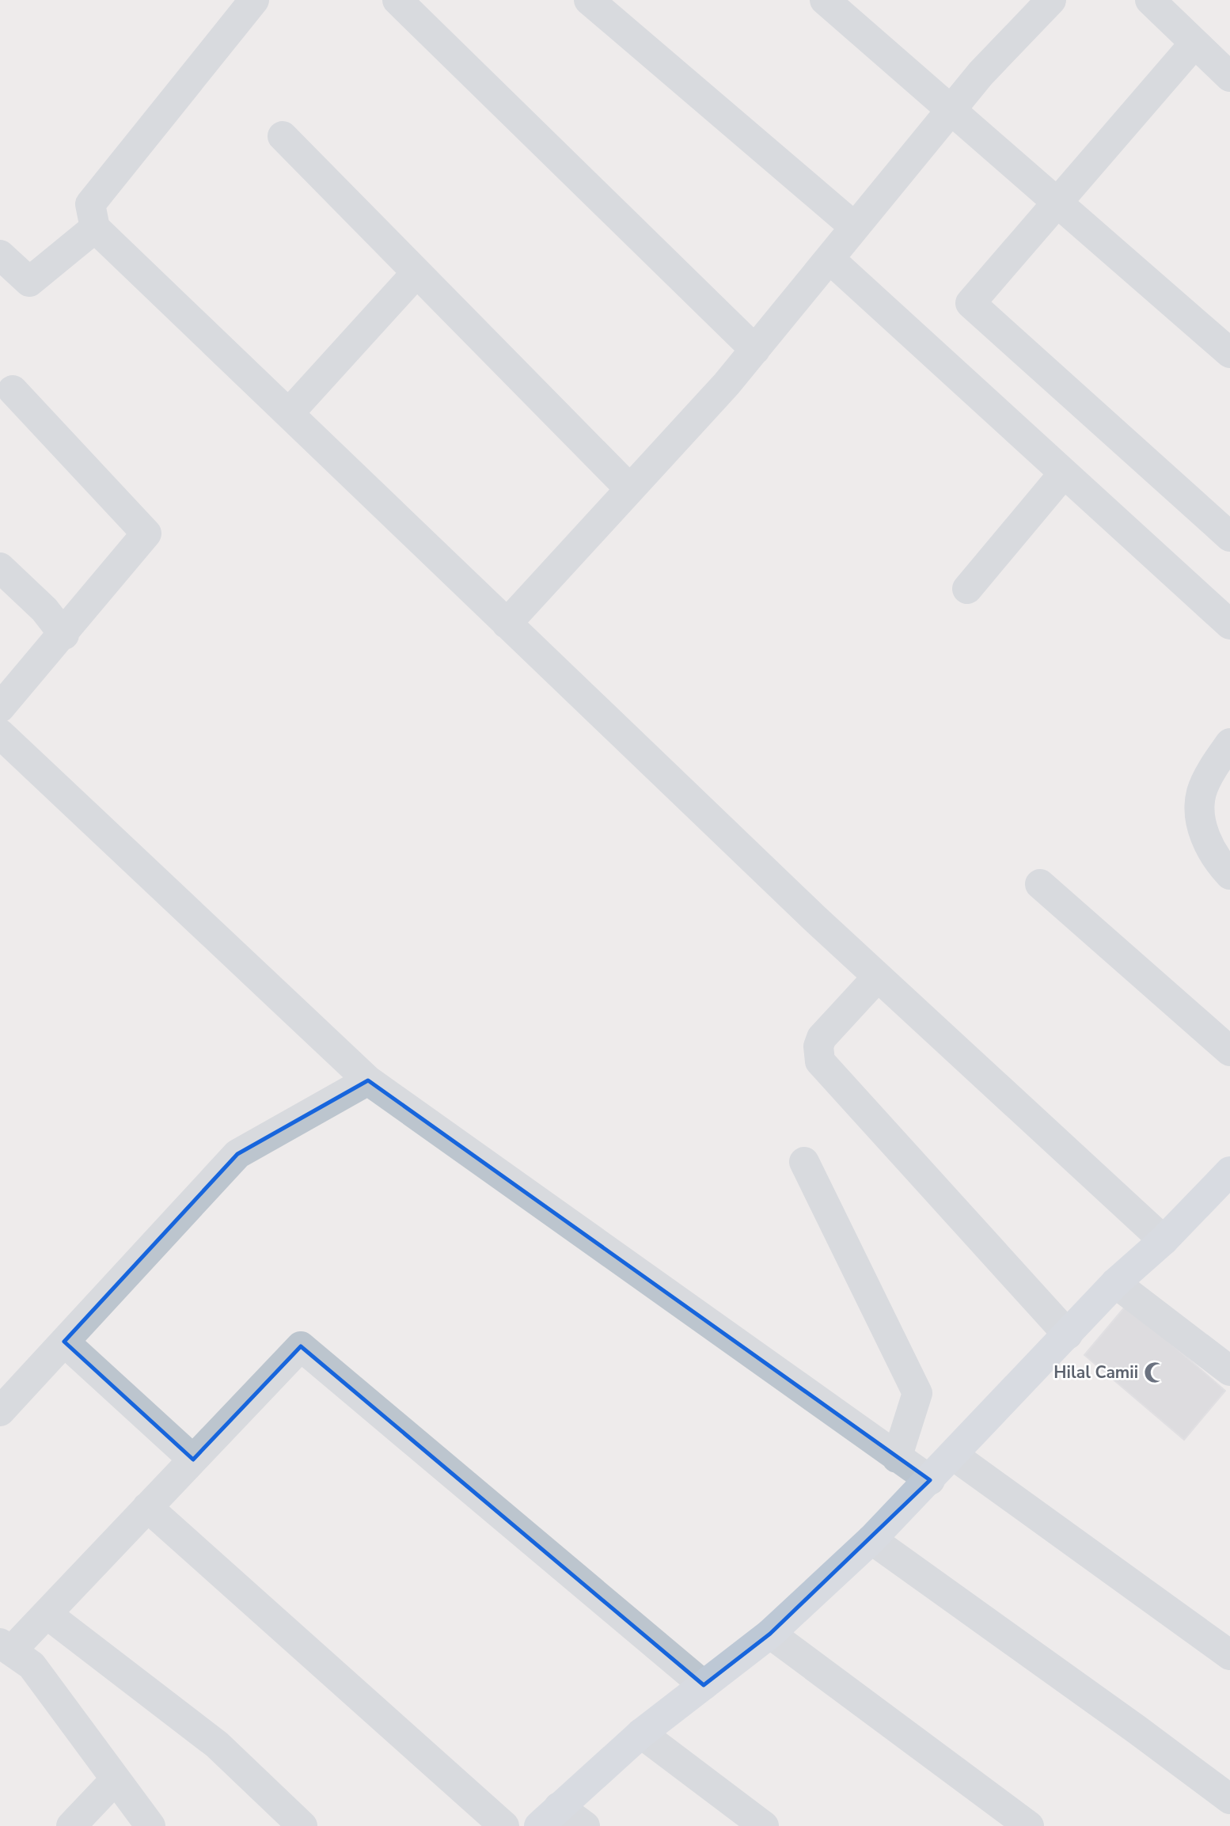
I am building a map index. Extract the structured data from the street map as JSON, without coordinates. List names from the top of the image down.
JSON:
{
  "places": {
    "mosque": ["Hilal Camii"]
  }
}
